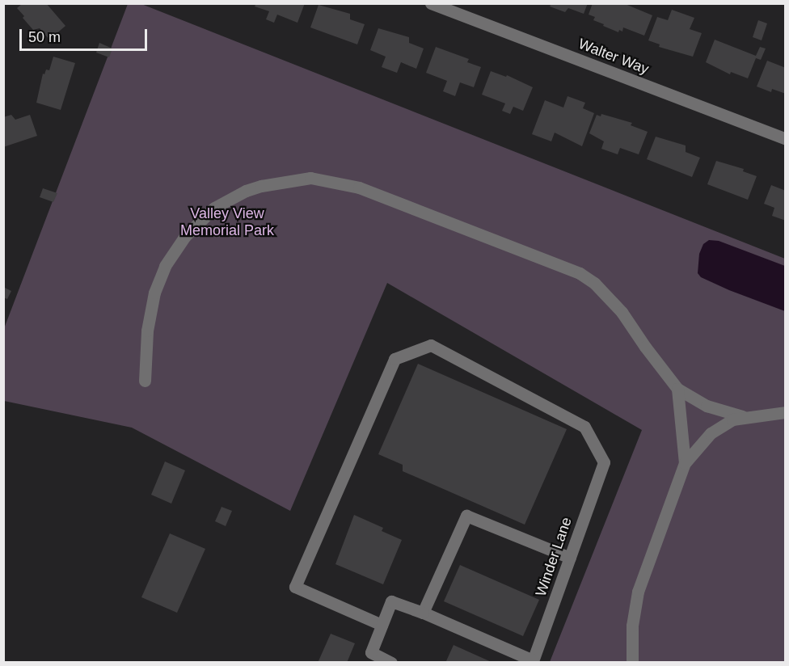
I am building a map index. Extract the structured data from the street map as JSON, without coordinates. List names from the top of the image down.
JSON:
{
  "streets": {
    "street": ["Walter Way", "Winder Lane"]
  },
  "parks": ["Valley View Memorial Park"],
  "scale_bar": "50 m"
}
